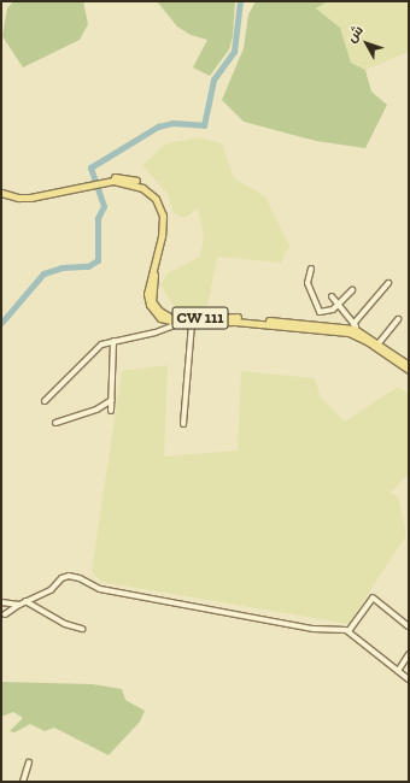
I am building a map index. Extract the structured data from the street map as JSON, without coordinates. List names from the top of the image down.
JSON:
{
  "streets": {
    "main road": ["CW 111"]
  },
  "north": "top left"
}
